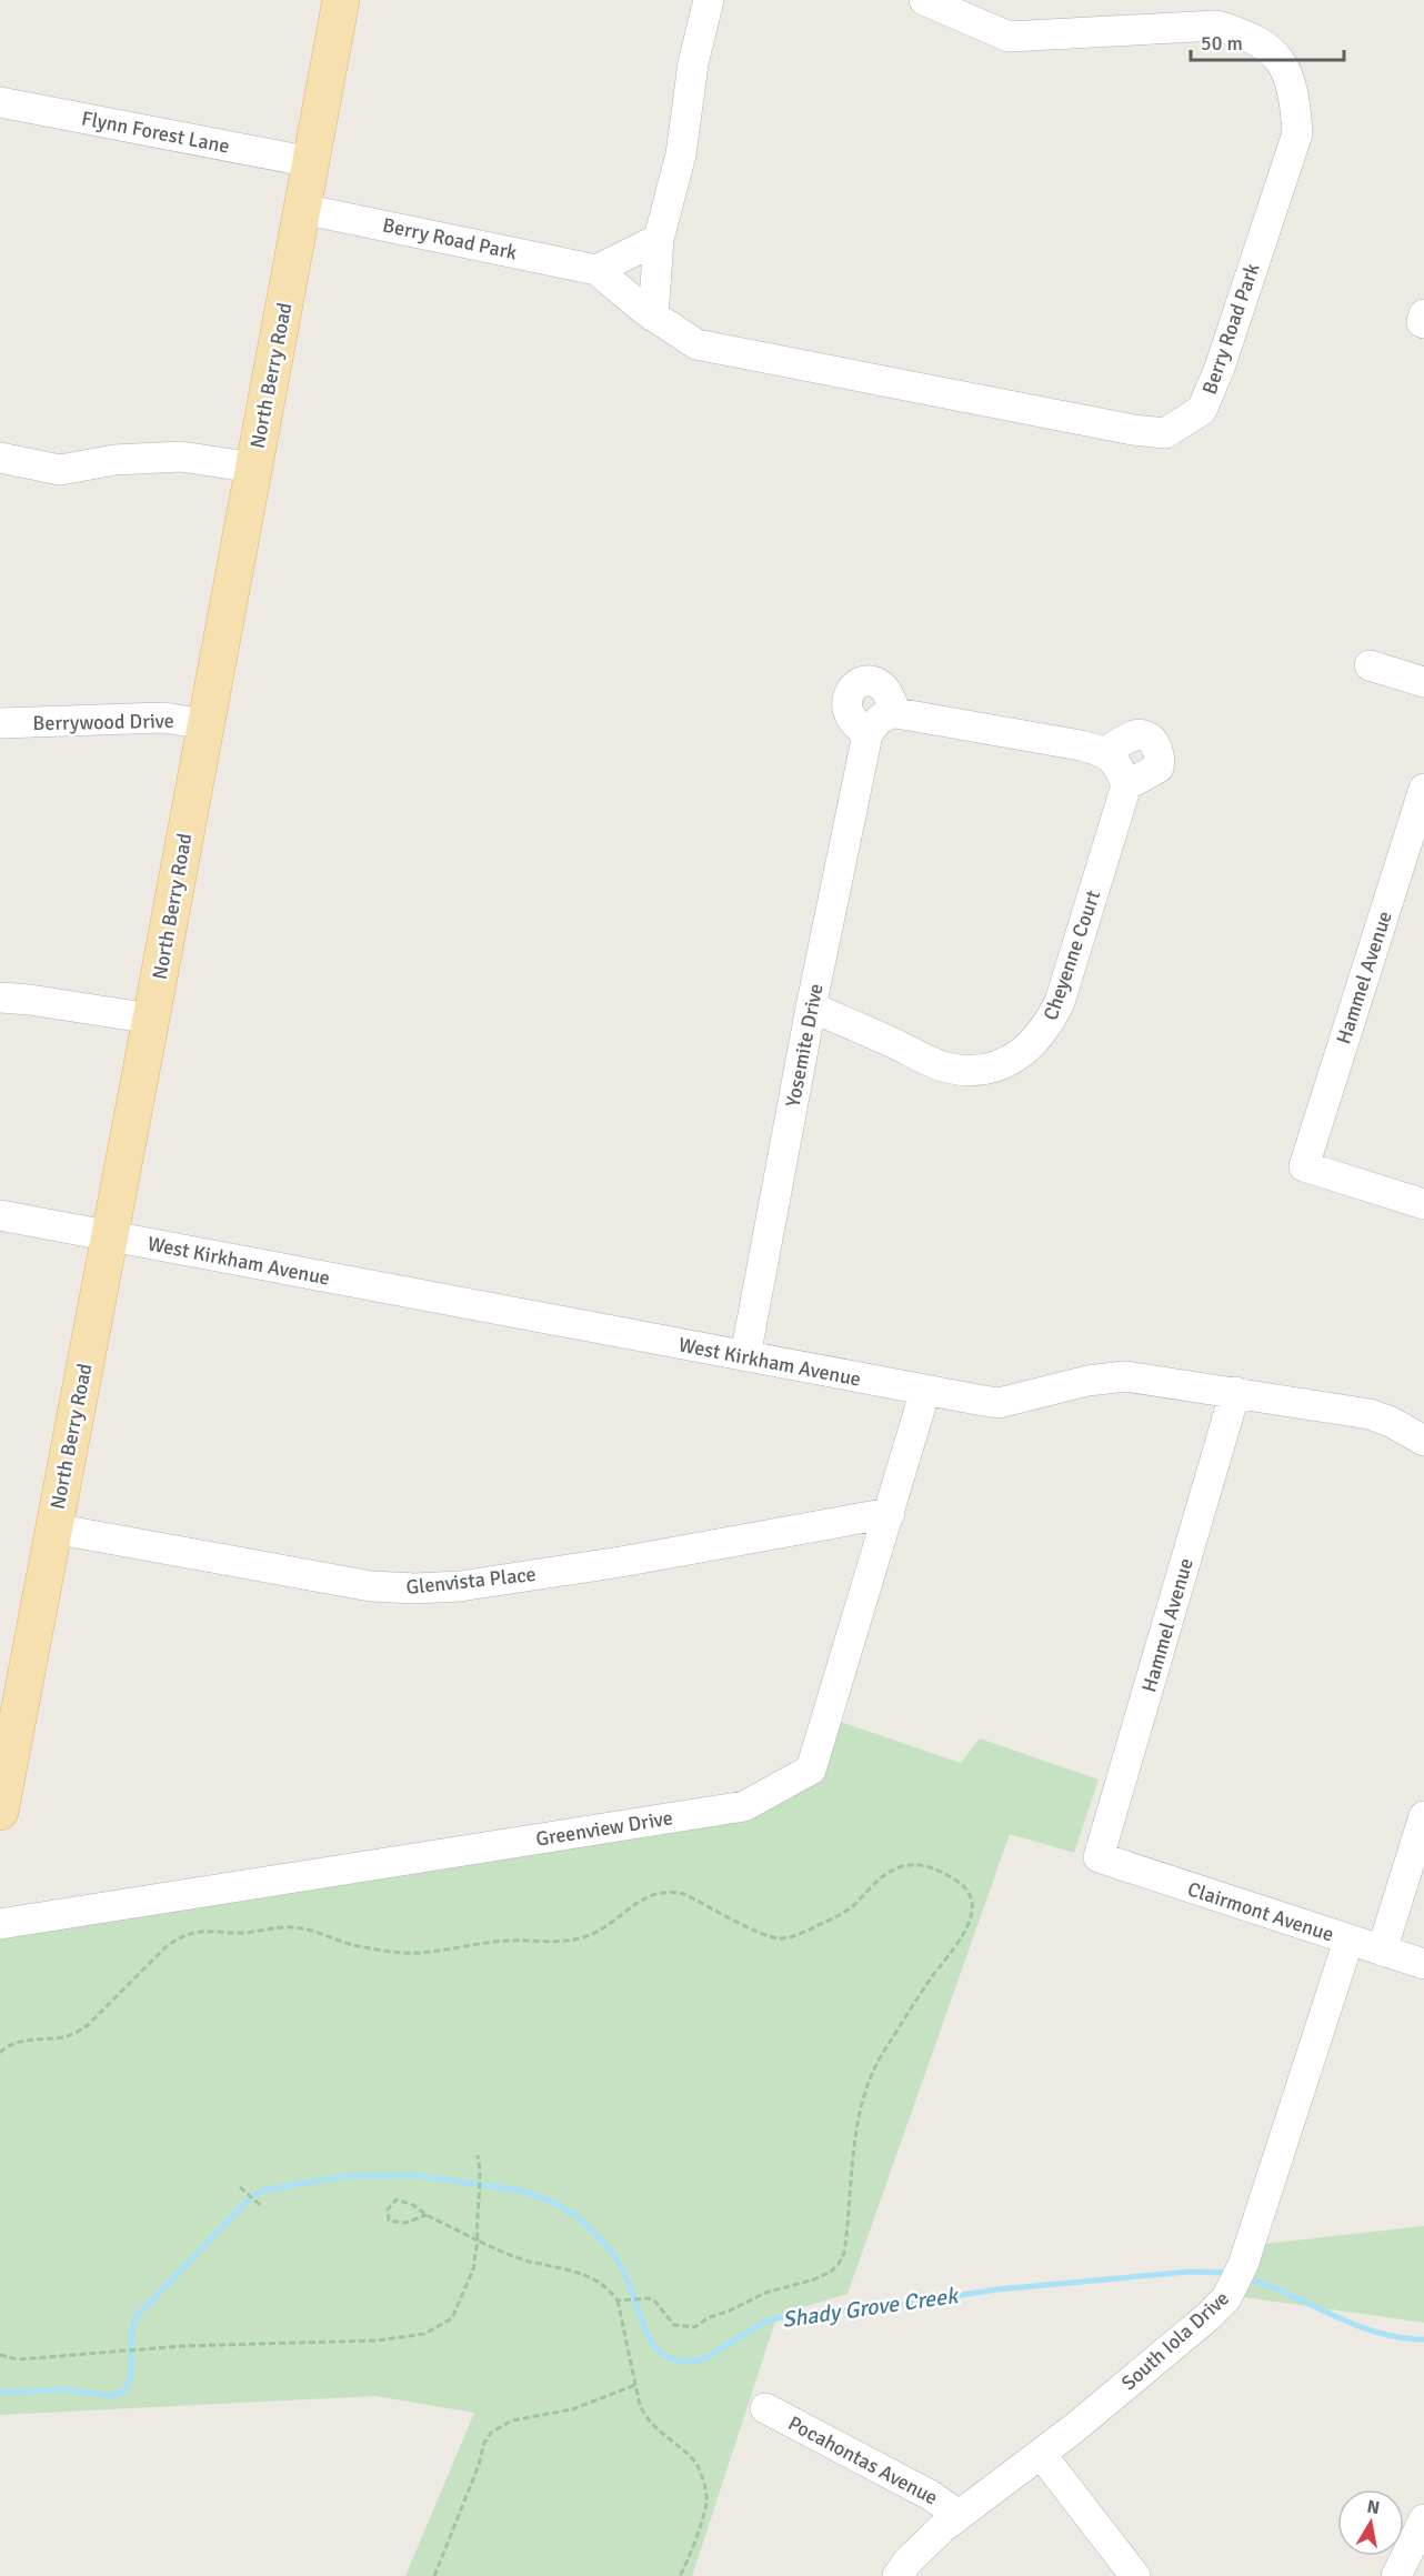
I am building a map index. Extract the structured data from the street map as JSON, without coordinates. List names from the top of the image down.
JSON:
{
  "streets": {
    "main road": ["North Berry Road"],
    "street": [
      "Flynn Forest Lane",
      "Berry Road Park",
      "Berrywood Drive",
      "Cheyenne Court",
      "Hammel Avenue",
      "Yosemite Drive",
      "West Kirkham Avenue",
      "Glenvista Place",
      "Greenview Drive",
      "Clairmont Avenue",
      "South Iola Drive",
      "Pocahontas Avenue"
    ]
  },
  "crossings": [
    ["Flynn Forest Lane", "North Berry Road"],
    ["Berry Road Park", "North Berry Road"],
    ["North Berry Road", "Berrywood Drive"],
    ["North Berry Road", "West Kirkham Avenue"],
    ["North Berry Road", "Glenvista Place"],
    ["Cheyenne Court", "Yosemite Drive"],
    ["Hammel Avenue", "West Kirkham Avenue"],
    ["Hammel Avenue", "Clairmont Avenue"],
    ["Yosemite Drive", "West Kirkham Avenue"],
    ["West Kirkham Avenue", "Greenview Drive"],
    ["Glenvista Place", "Greenview Drive"],
    ["Clairmont Avenue", "South Iola Drive"],
    ["South Iola Drive", "Pocahontas Avenue"]
  ],
  "water": ["Shady Grove Creek"],
  "scale_bar": "50 m",
  "north": "top"
}
